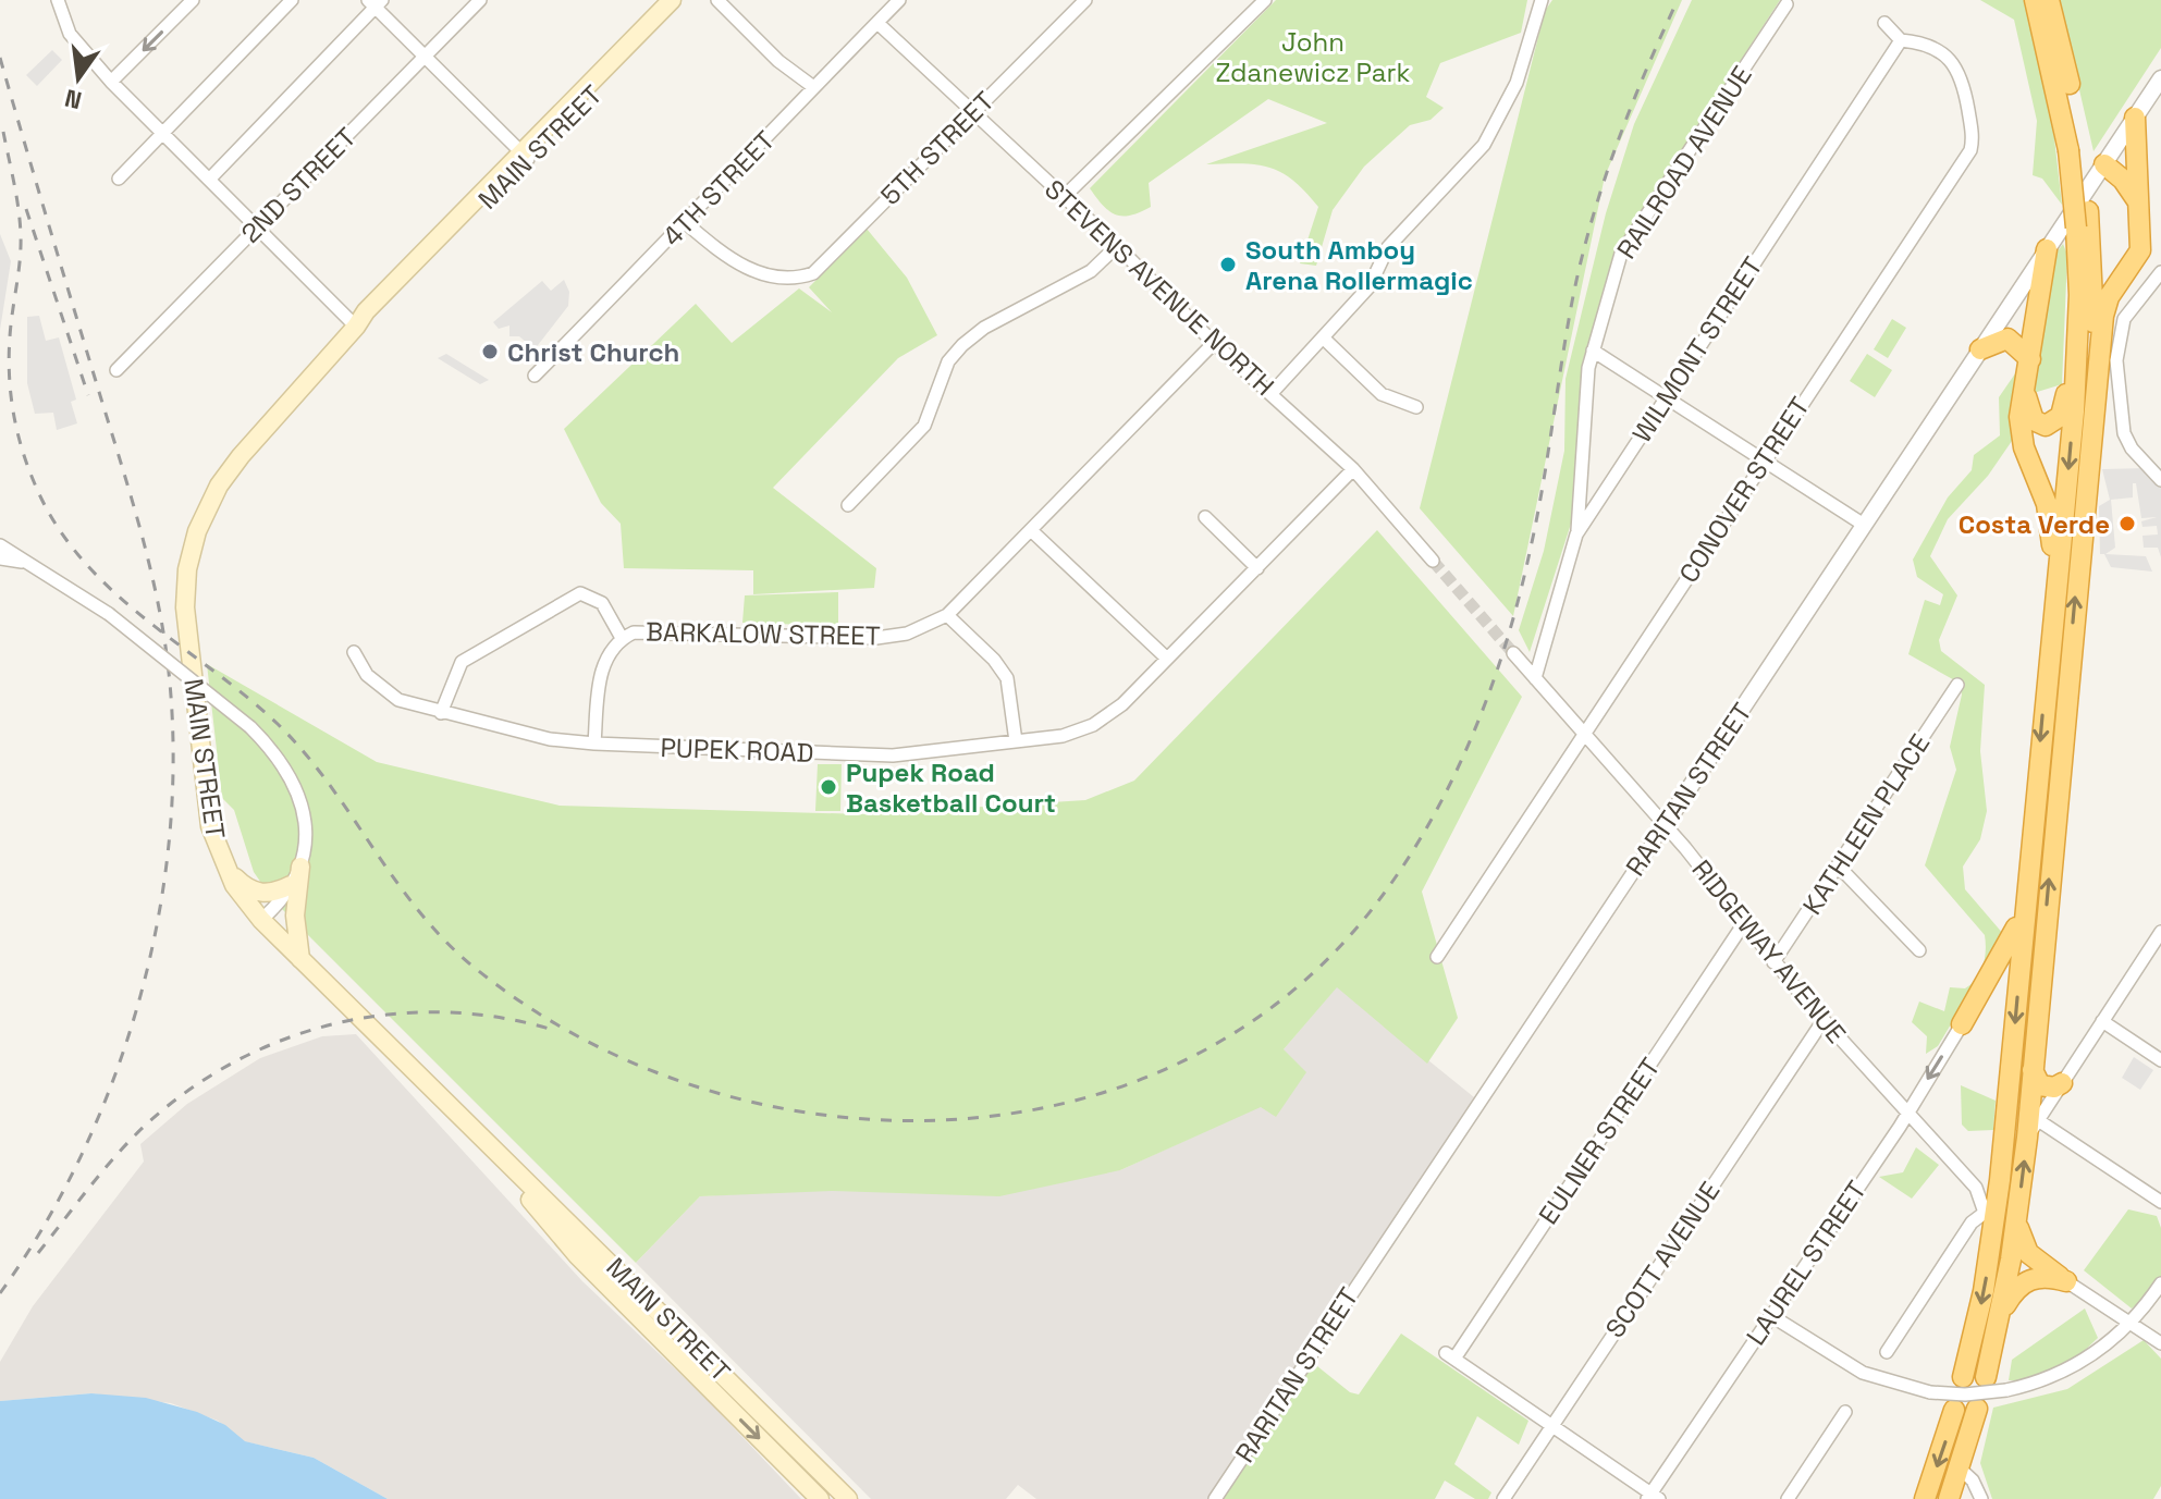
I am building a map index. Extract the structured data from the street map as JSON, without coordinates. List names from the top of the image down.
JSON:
{
  "streets": {
    "main road": ["MAIN STREET"],
    "street": [
      "5TH STREET",
      "RAILROAD AVENUE",
      "2ND STREET",
      "4TH STREET",
      "STEVENS AVENUE NORTH",
      "WILMONT STREET",
      "CONOVER STREET",
      "BARKALOW STREET",
      "PUPEK ROAD",
      "RARITAN STREET",
      "KATHLEEN PLACE",
      "RIDGEWAY AVENUE",
      "EULNER STREET",
      "SCOTT AVENUE",
      "LAUREL STREET"
    ]
  },
  "crossings": [
    ["5TH STREET", "4TH STREET"],
    ["5TH STREET", "STEVENS AVENUE NORTH"],
    ["RAILROAD AVENUE", "WILMONT STREET"],
    ["4TH STREET", "STEVENS AVENUE NORTH"],
    ["STEVENS AVENUE NORTH", "BARKALOW STREET"],
    ["STEVENS AVENUE NORTH", "PUPEK ROAD"],
    ["WILMONT STREET", "CONOVER STREET"],
    ["WILMONT STREET", "RIDGEWAY AVENUE"],
    ["CONOVER STREET", "RIDGEWAY AVENUE"],
    ["BARKALOW STREET", "PUPEK ROAD"],
    ["RARITAN STREET", "RIDGEWAY AVENUE"],
    ["KATHLEEN PLACE", "RIDGEWAY AVENUE"],
    ["RIDGEWAY AVENUE", "EULNER STREET"],
    ["RIDGEWAY AVENUE", "SCOTT AVENUE"],
    ["RIDGEWAY AVENUE", "LAUREL STREET"],
    ["EULNER STREET", "SCOTT AVENUE"]
  ],
  "parks": ["John Zdanewicz Park"],
  "places": [
    "South Amboy Arena Rollermagic",
    "Christ Church",
    "Costa Verde",
    "Pupek Road Basketball Court"
  ],
  "north": "bottom"
}
